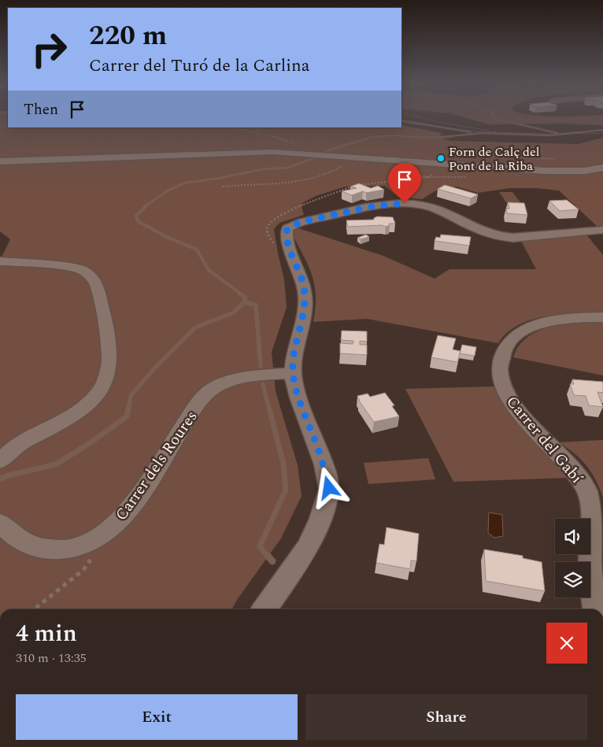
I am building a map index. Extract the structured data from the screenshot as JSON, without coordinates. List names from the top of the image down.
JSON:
{
  "streets": {
    "street": ["Carrer del Gabí", "Carrer dels Roures"]
  },
  "places": ["Forn de Calç del Pont de la Riba"],
  "page": {
    "turn": ["220 m", "Carrer del Turó de la Carlina"],
    "then": "Then",
    "heading": ["4 min", "310 m · 13:35"],
    "buttons": ["Exit", "Share"]
  }
}
